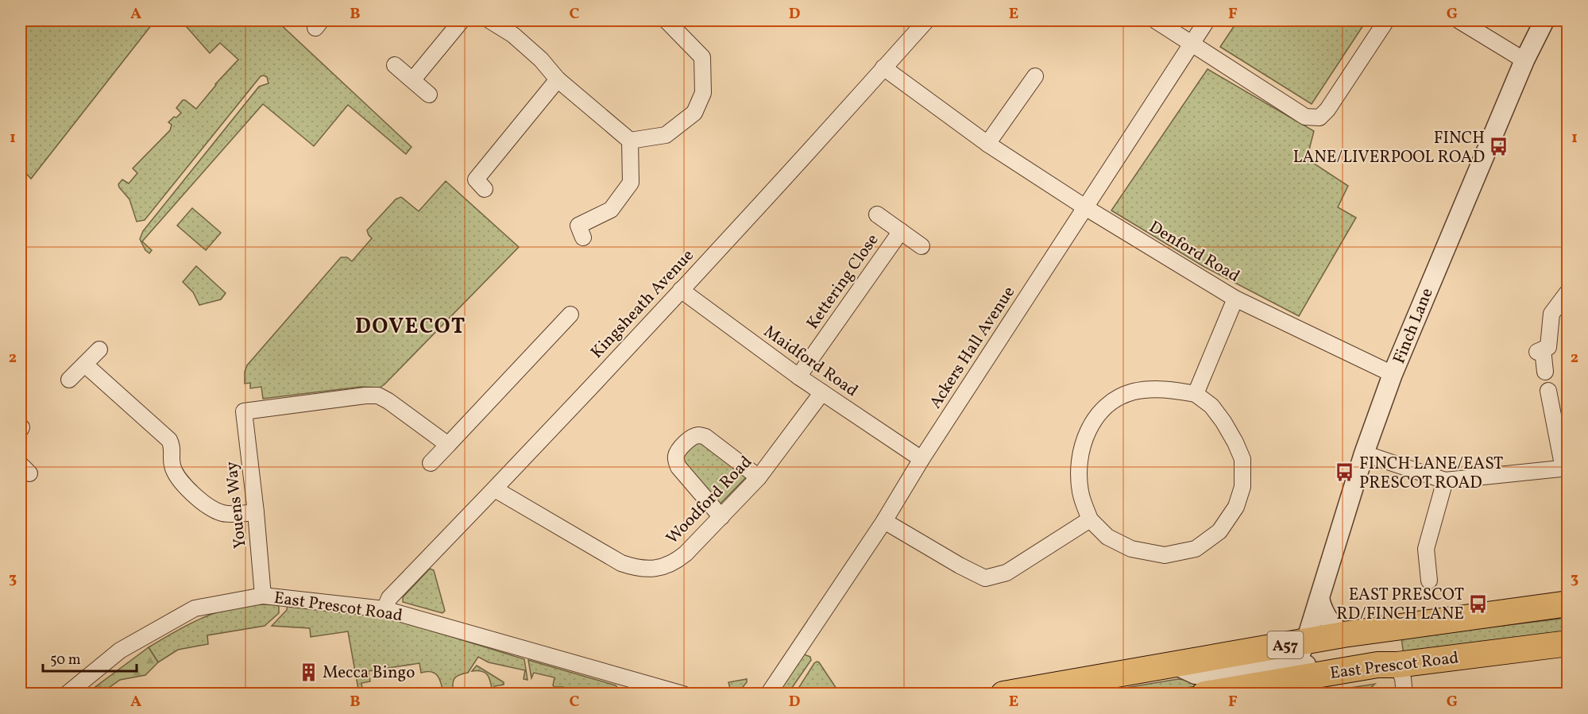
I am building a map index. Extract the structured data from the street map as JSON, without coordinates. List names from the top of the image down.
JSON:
{
  "streets": {
    "highway": ["East Prescot Road", "A57"],
    "street": [
      "Denford Road",
      "Kettering Close",
      "Kingsheath Avenue",
      "Finch Lane",
      "Ackers Hall Avenue",
      "Maidford Road",
      "Woodford Road",
      "Youens Way"
    ]
  },
  "crossings": [
    ["Denford Road", "Kingsheath Avenue"],
    ["Denford Road", "Finch Lane"],
    ["Denford Road", "Ackers Hall Avenue"],
    ["Kettering Close", "Maidford Road"],
    ["Kingsheath Avenue", "Maidford Road"],
    ["Kingsheath Avenue", "Woodford Road"],
    ["Kingsheath Avenue", "East Prescot Road"],
    ["Finch Lane", "East Prescot Road"],
    ["Finch Lane", "A57"],
    ["Ackers Hall Avenue", "Maidford Road"],
    ["Maidford Road", "Woodford Road"],
    ["Youens Way", "East Prescot Road"]
  ],
  "districts": ["DOVECOT"],
  "places": {
    "bus stop": ["FINCH LANE/LIVERPOOL ROAD", "FINCH LANE/EAST PRESCOT ROAD", "EAST PRESCOT RD/FINCH LANE"],
    "building": ["Mecca Bingo"]
  },
  "scale_bar": "50 m",
  "grid": {
    "columns": [
      "A",
      "B",
      "C",
      "D",
      "E",
      "F",
      "G"
    ],
    "rows": ["1", "2", "3"]
  }
}
